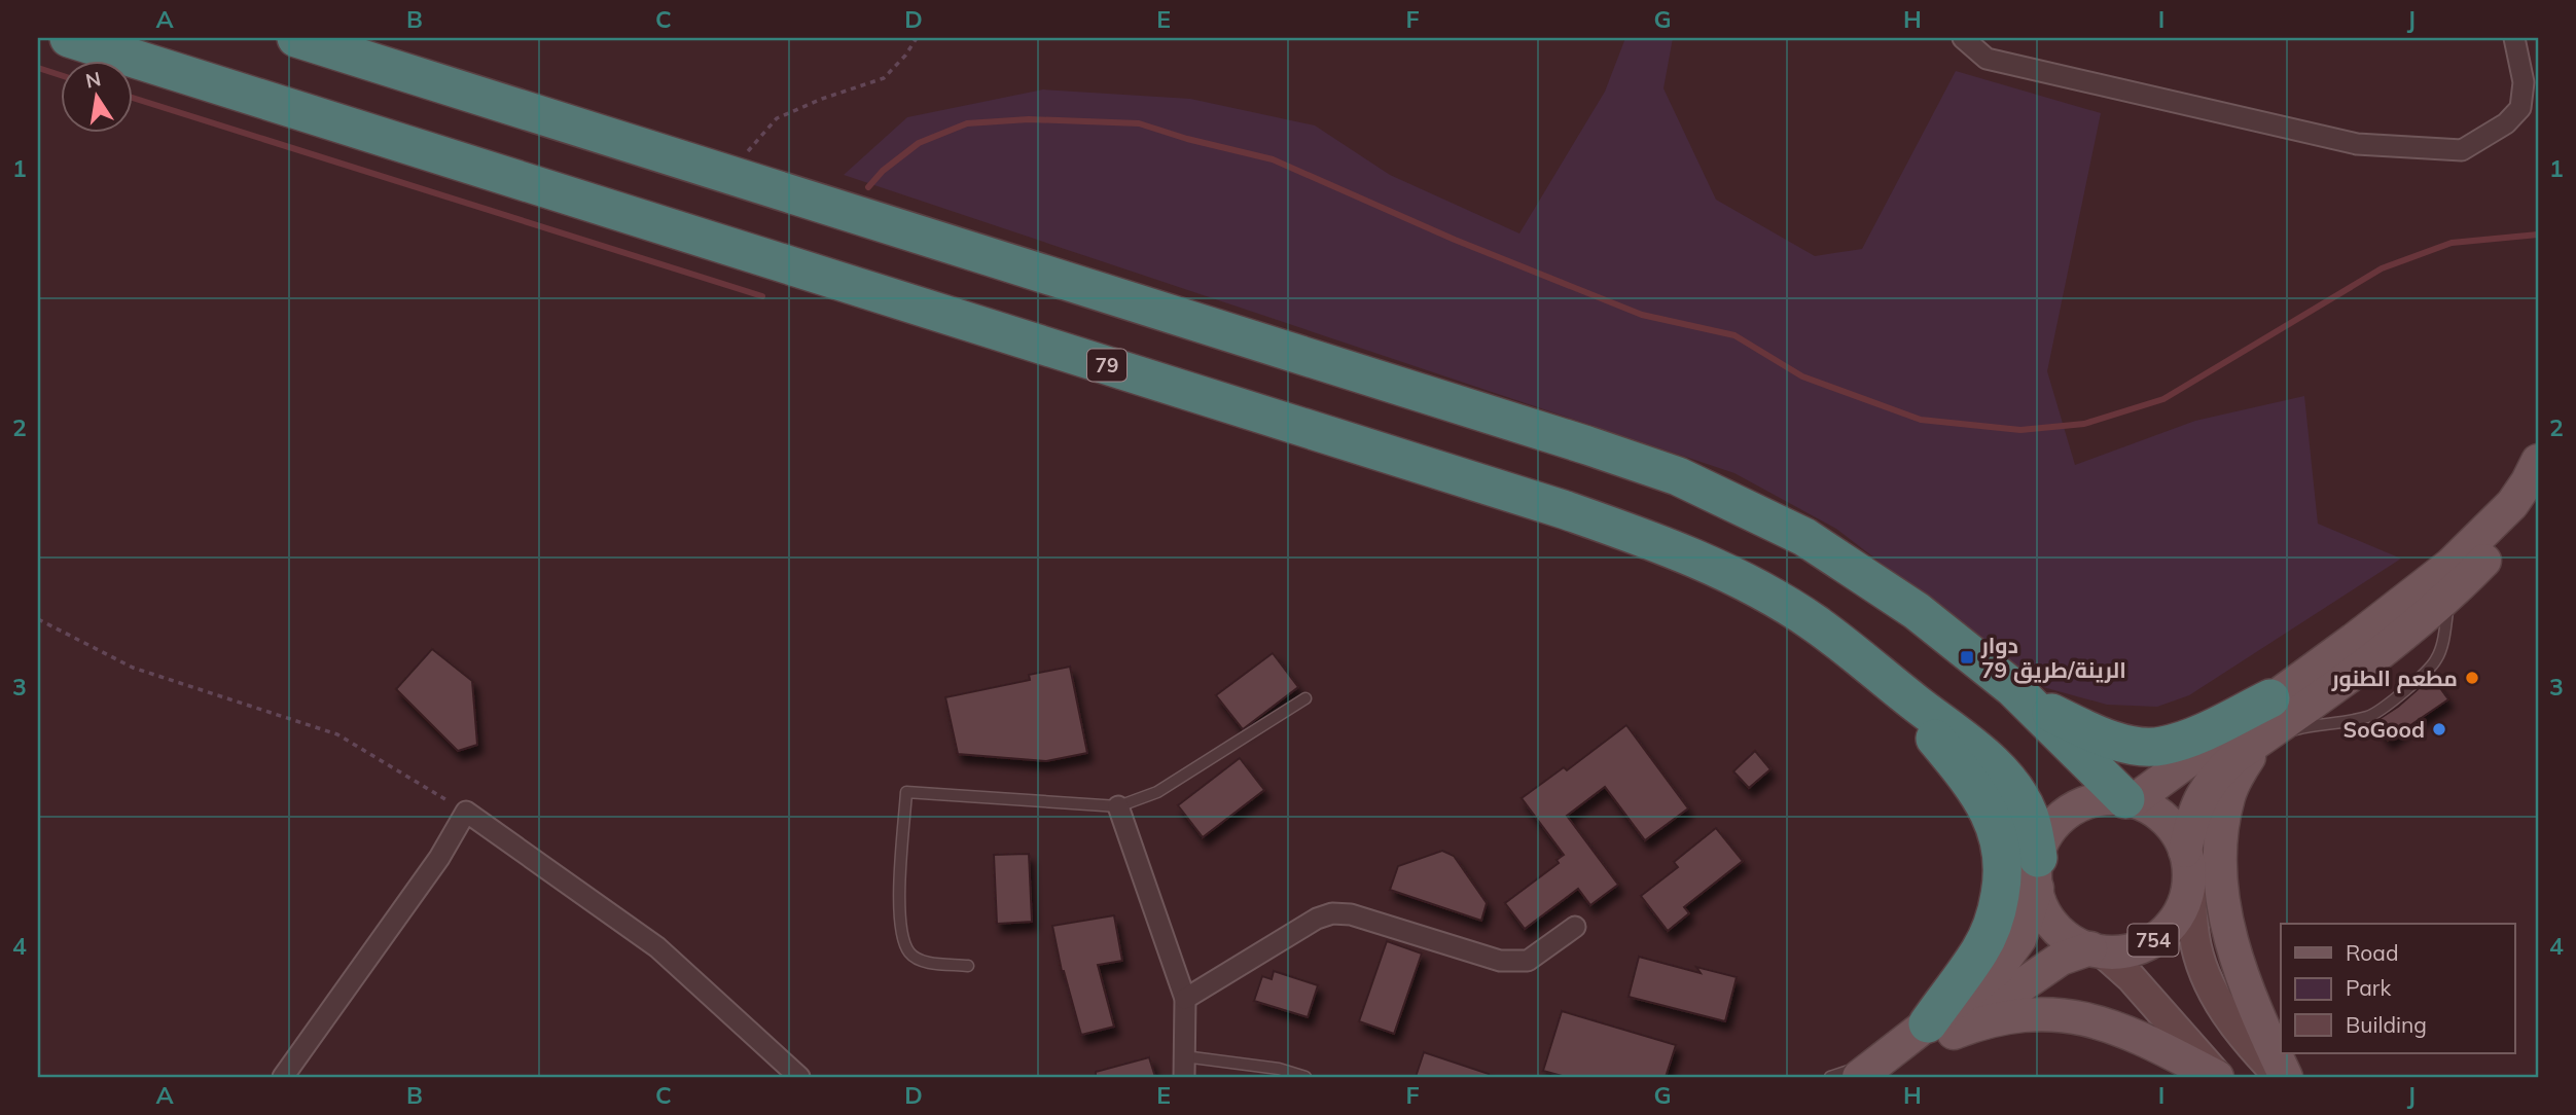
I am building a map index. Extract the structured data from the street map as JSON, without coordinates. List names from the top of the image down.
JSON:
{
  "streets": {
    "highway": ["79"],
    "main road": ["754"]
  },
  "crossings": [
    ["79", "754"]
  ],
  "places": {
    "transit": ["دوار الرينة/طريق 79"],
    "other": ["مطعم الطنور", "SoGood"]
  },
  "legend": ["Road", "Park", "Building"],
  "north": "top",
  "grid": {
    "columns": [
      "A",
      "B",
      "C",
      "D",
      "E",
      "F",
      "G",
      "H",
      "I",
      "J"
    ],
    "rows": [
      "1",
      "2",
      "3",
      "4"
    ]
  }
}
